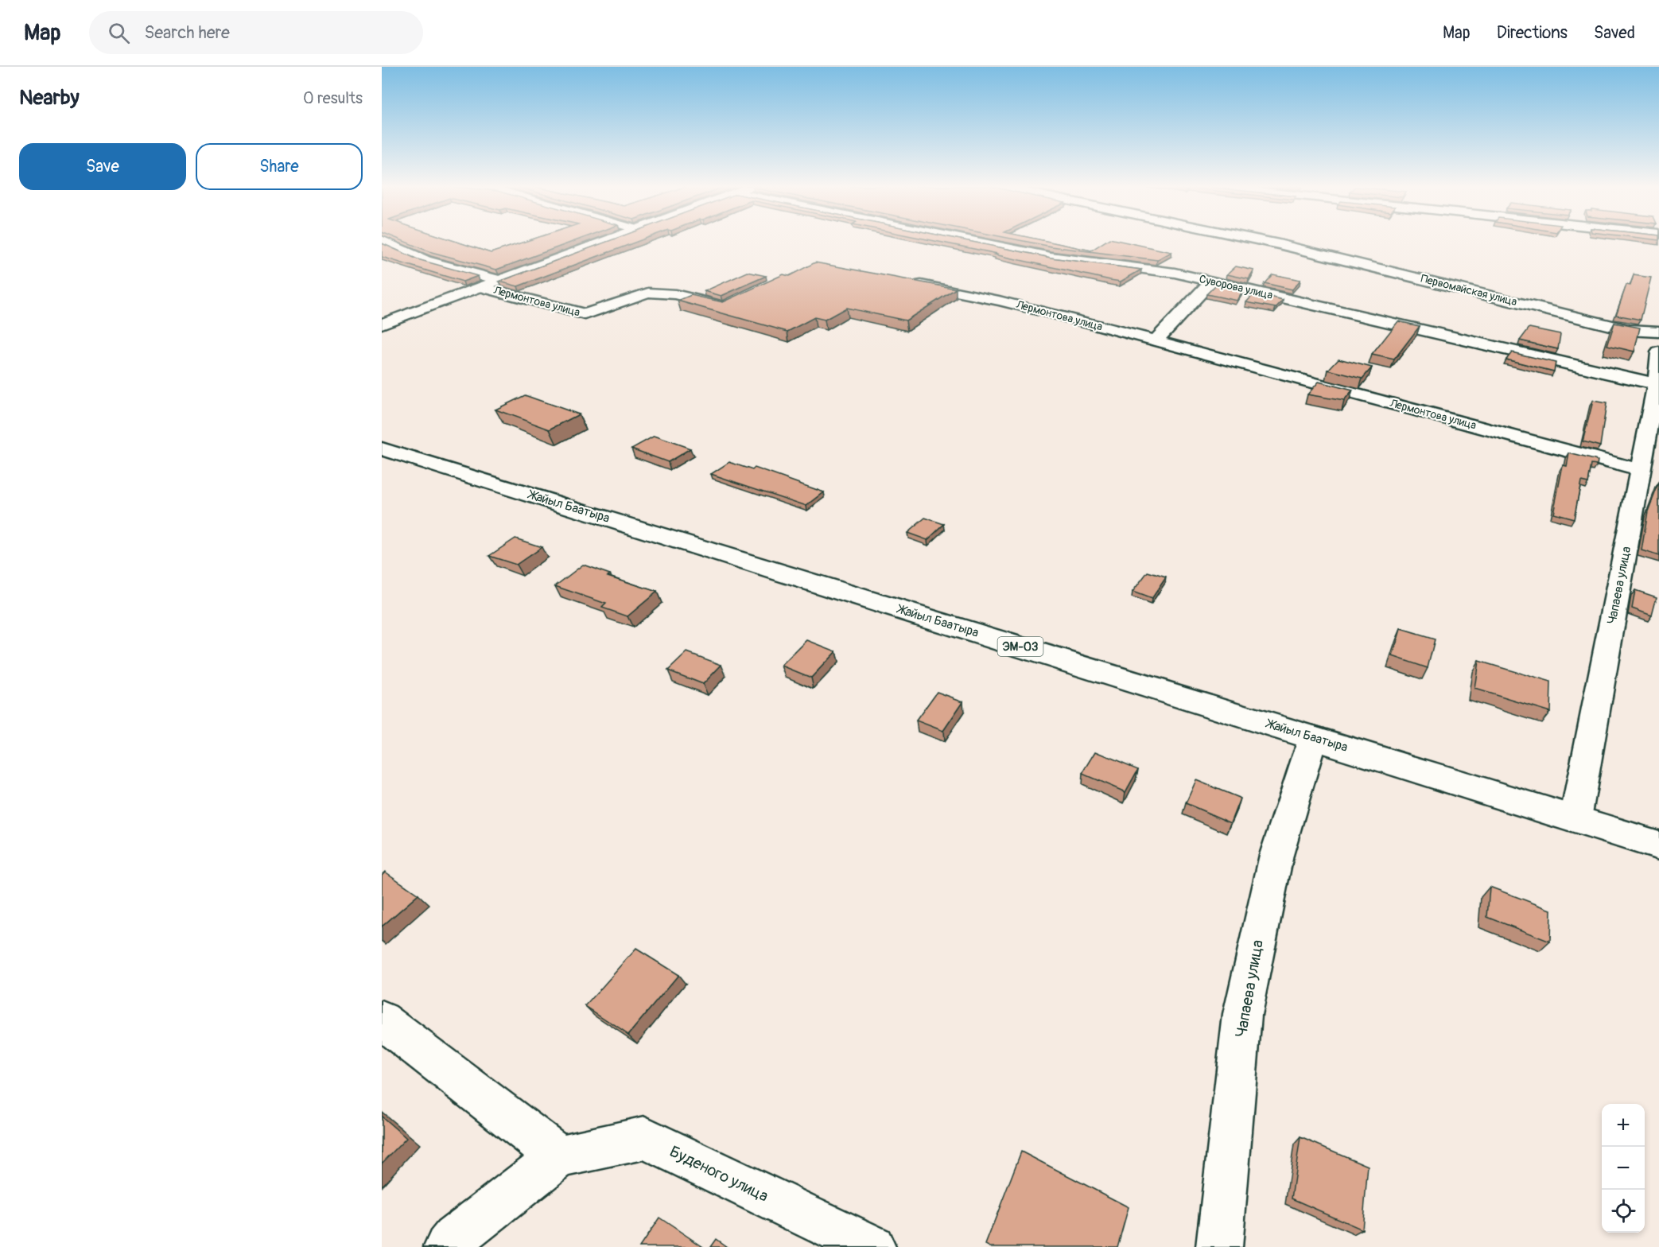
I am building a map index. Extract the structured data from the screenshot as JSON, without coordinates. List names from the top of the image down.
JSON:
{
  "streets": {
    "main road": [
      "Суворова улица",
      "Первомайская улица",
      "Лермонтова улица",
      "Жайыл Баатыра",
      "Чапаева улица",
      "ЭМ-03",
      "Буденого улица"
    ]
  },
  "crossings": [
    ["Суворова улица", "Чапаева улица"],
    ["Лермонтова улица", "Чапаева улица"],
    ["Жайыл Баатыра", "Чапаева улица"]
  ],
  "page": {
    "header": "Map",
    "search": "Search here",
    "nav": ["Map", "Directions", "Saved"],
    "heading": ["Nearby", "0 results"],
    "buttons": ["Save", "Share"],
    "map_buttons": ["+", "−"]
  }
}
